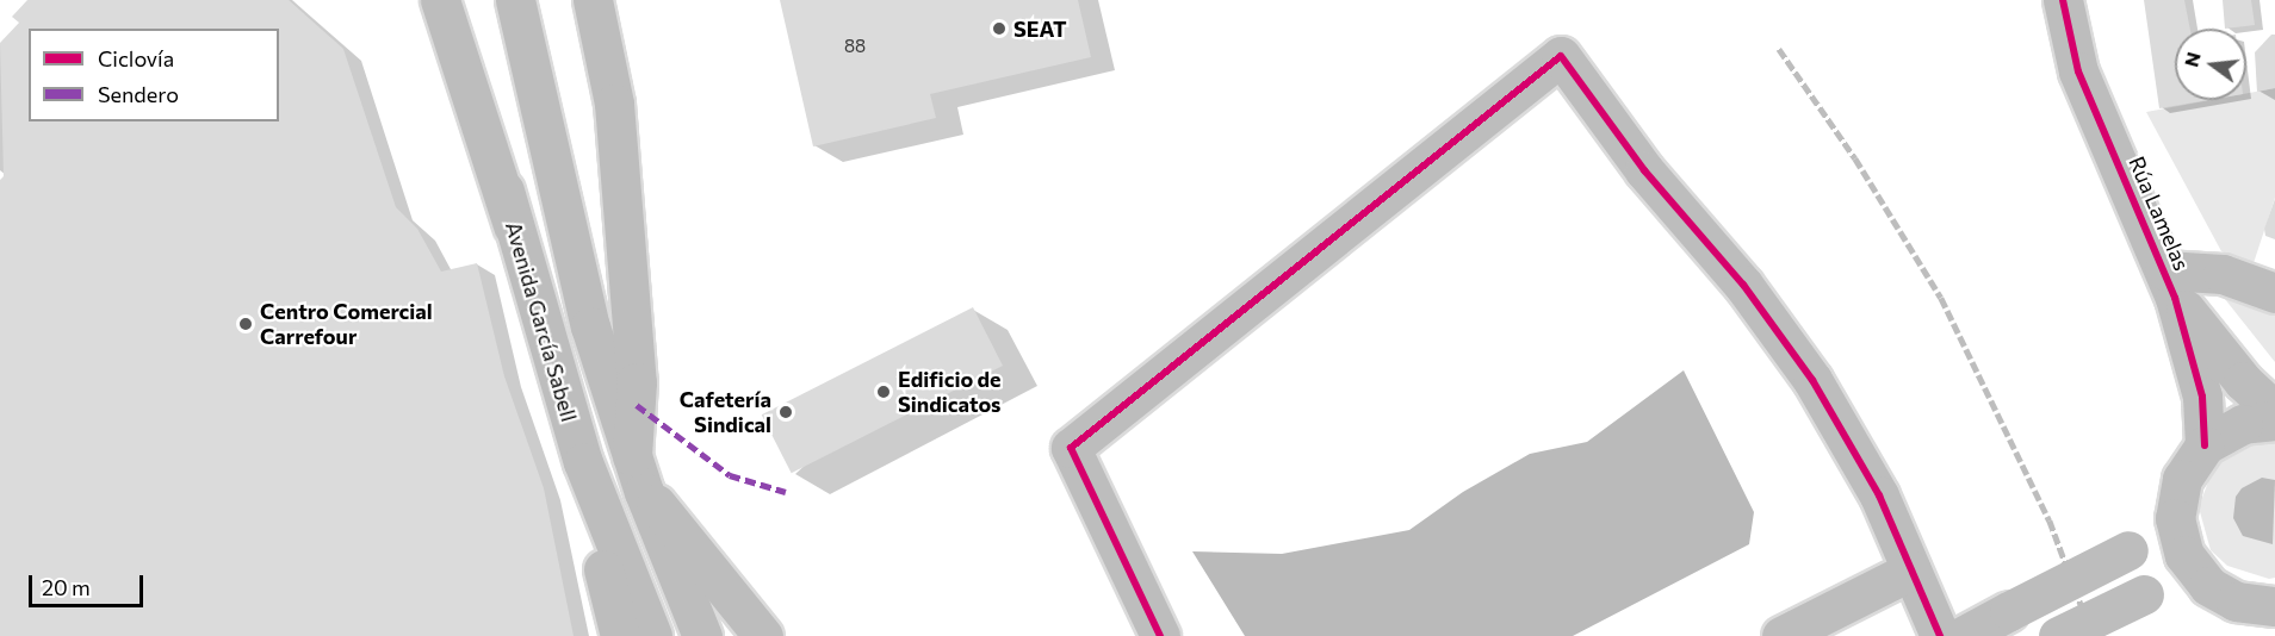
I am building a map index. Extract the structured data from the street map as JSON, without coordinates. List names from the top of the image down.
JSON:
{
  "streets": {
    "main road": ["Rúa Lamelas", "Avenida García Sabell"]
  },
  "places": [
    "SEAT",
    "Centro Comercial Carrefour",
    "Edificio de Sindicatos",
    "Cafetería Sindical"
  ],
  "house_numbers": ["88"],
  "legend": ["Ciclovía", "Sendero"],
  "scale_bar": "20 m",
  "north": "left"
}
